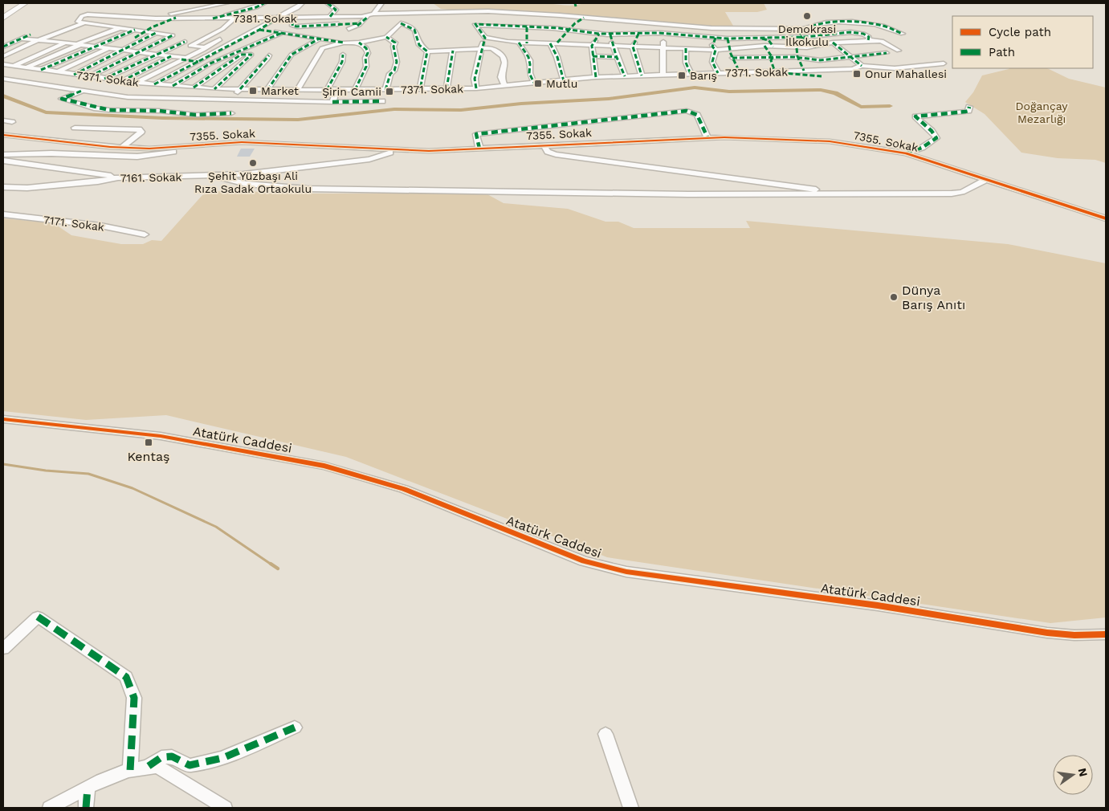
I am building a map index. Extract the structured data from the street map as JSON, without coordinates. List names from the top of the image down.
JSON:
{
  "streets": {
    "street": [
      "7381. Sokak",
      "7371. Sokak",
      "7355. Sokak",
      "7161. Sokak",
      "7171. Sokak",
      "Atatürk Caddesi"
    ]
  },
  "crossings": [
    ["7355. Sokak", "7161. Sokak"]
  ],
  "parks": ["Doğançay Mezarlığı"],
  "places": {
    "other": ["Demokrasi İlkokulu", "Şehit Yüzbaşı Ali Rıza Sadak Ortaokulu", "Dünya Barış Anıtı"],
    "transit": [
      "Onur Mahallesi",
      "Barış",
      "Mutlu",
      "Market",
      "Şirin Camii",
      "Kentaş"
    ]
  },
  "legend": ["Cycle path", "Path"],
  "north": "right"
}
